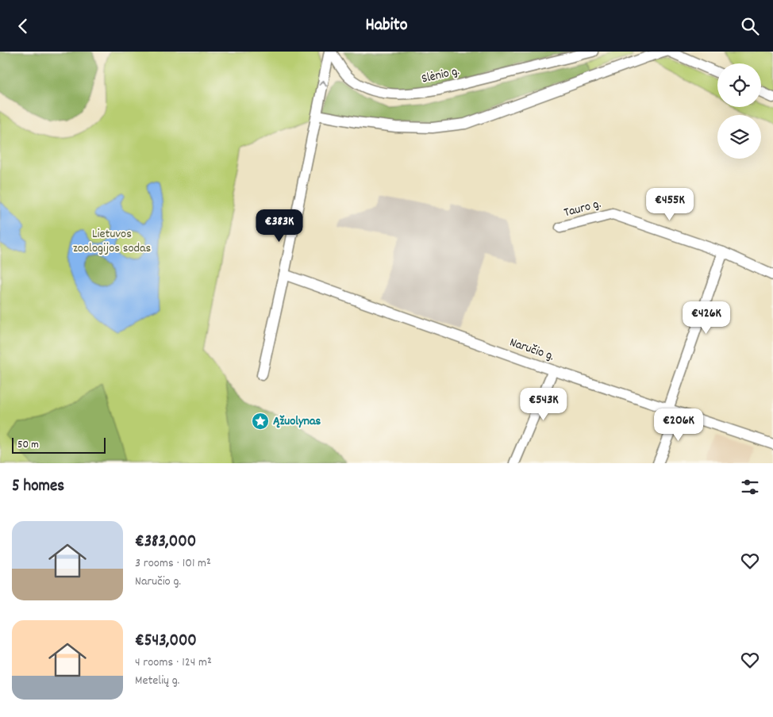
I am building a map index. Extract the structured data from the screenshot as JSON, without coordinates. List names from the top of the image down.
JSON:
{
  "streets": {
    "street": ["Slėnio g.", "Tauro g.", "Naručio g."]
  },
  "parks": ["Lietuvos zoologijos sodas"],
  "places": {
    "place": ["Ąžuolynas"]
  },
  "scale_bar": "50 m",
  "page": {
    "header": "Habito",
    "price": [
      "€455K",
      "€383K",
      "€426K",
      "€543K",
      "€206K"
    ],
    "scale": "50 m",
    "heading": "5 homes",
    "list": [
      {
        "name": "€383,000",
        "note": "3 rooms · 101 m² · Naručio g."
      },
      {
        "name": "€543,000",
        "note": "4 rooms · 124 m² · Metelių g."
      }
    ]
  }
}
